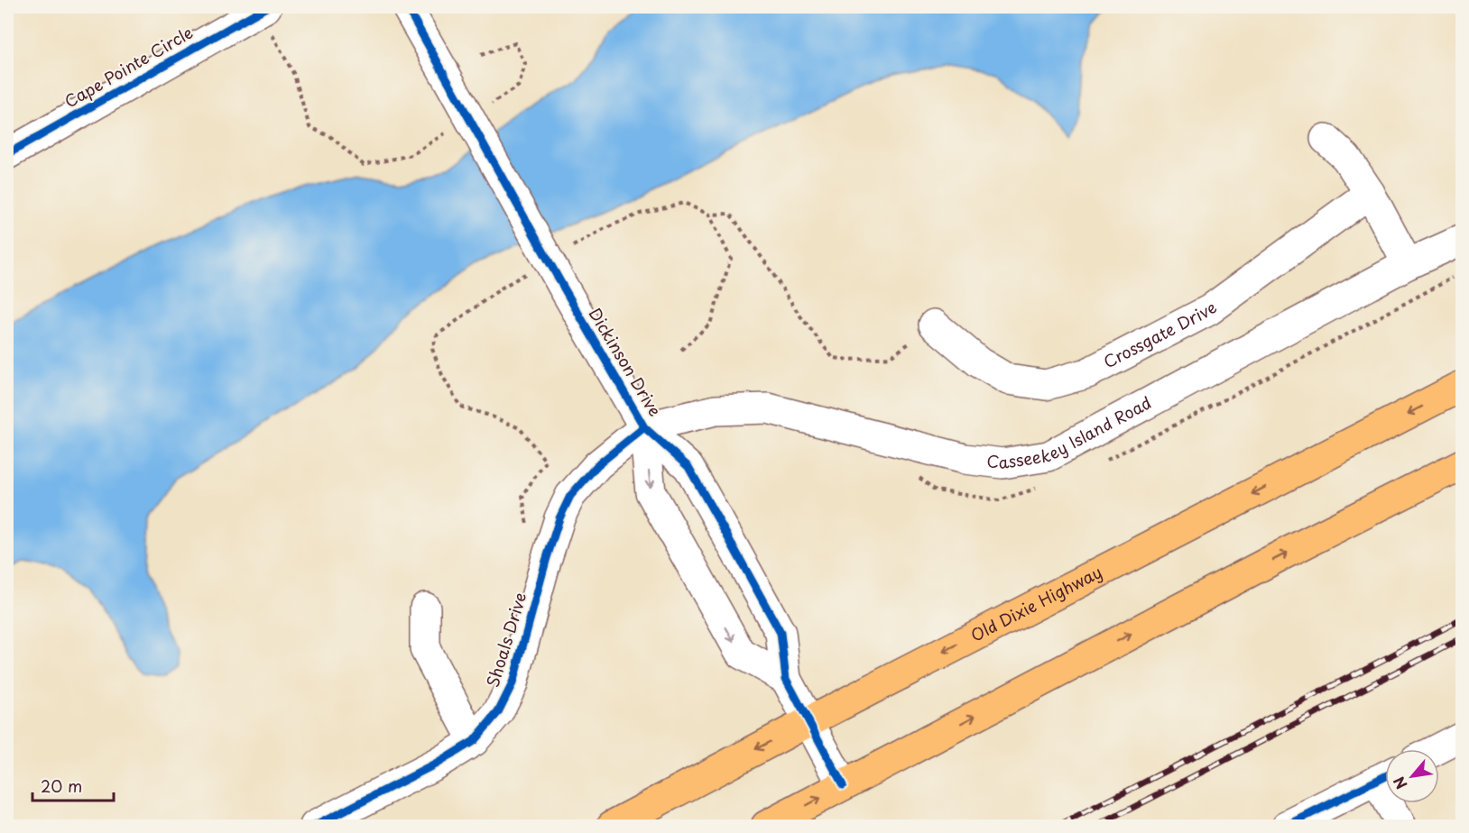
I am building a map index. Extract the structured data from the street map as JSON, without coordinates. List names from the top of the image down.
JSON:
{
  "streets": {
    "main road": ["Old Dixie Highway"],
    "street": [
      "Cape Pointe Circle",
      "Crossgate Drive",
      "Dickinson Drive",
      "Casseekey Island Road",
      "Shoals Drive"
    ]
  },
  "crossings": [
    ["Dickinson Drive", "Casseekey Island Road"],
    ["Dickinson Drive", "Old Dixie Highway"],
    ["Dickinson Drive", "Shoals Drive"],
    ["Casseekey Island Road", "Shoals Drive"]
  ],
  "scale_bar": "20 m",
  "north": "bottom left"
}
